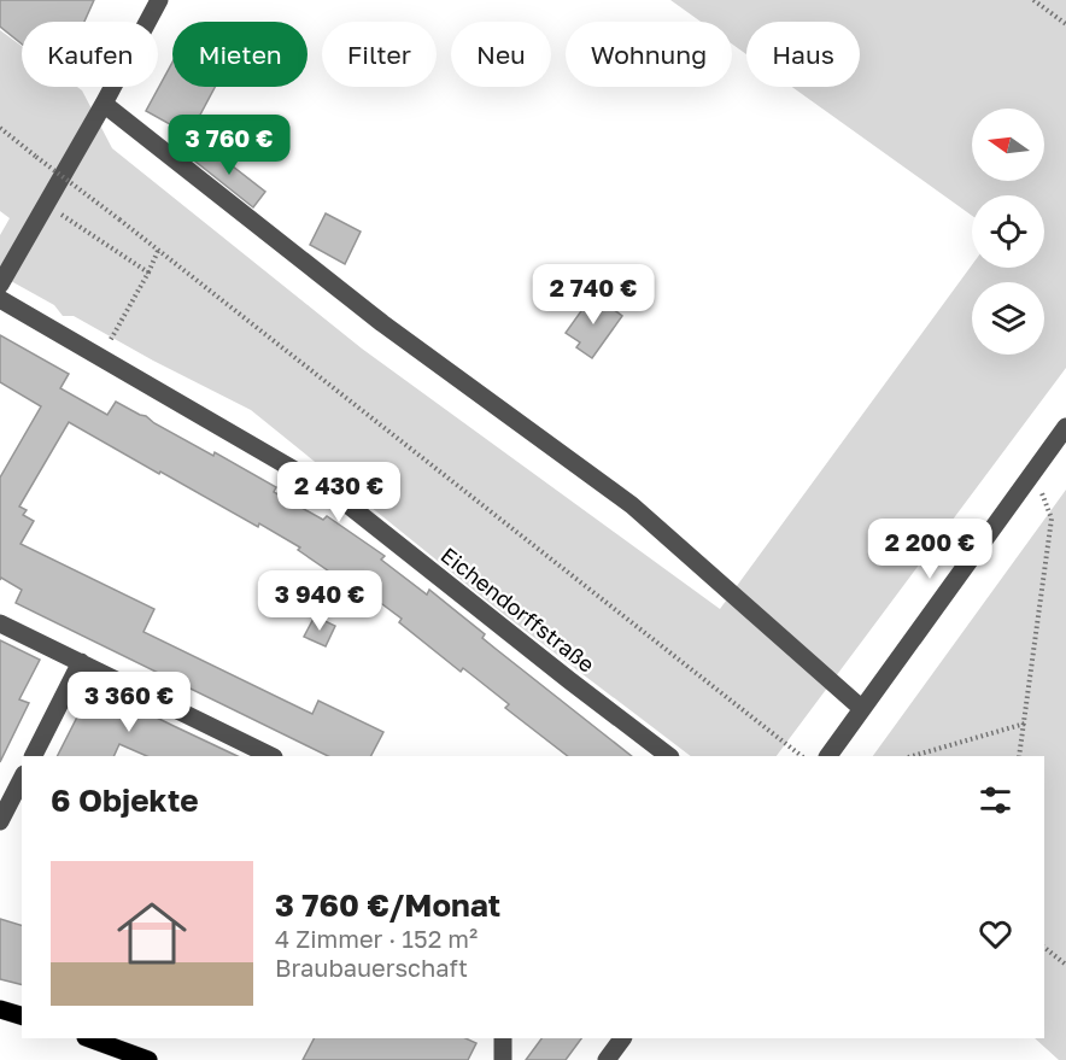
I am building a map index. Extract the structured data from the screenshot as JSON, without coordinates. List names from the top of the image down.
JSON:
{
  "streets": {
    "street": ["Eichendorffstraße"]
  },
  "north": "left",
  "page": {
    "chip": [
      "Kaufen",
      "Mieten",
      "Filter",
      "Neu",
      "Wohnung",
      "Haus"
    ],
    "price": [
      "3 760 €",
      "2 740 €",
      "2 430 €",
      "2 200 €",
      "3 940 €",
      "3 360 €"
    ],
    "heading": "6 Objekte",
    "list": [
      {
        "name": "3 760 €/Monat",
        "note": "4 Zimmer · 152 m² · Braubauerschaft"
      }
    ]
  }
}
